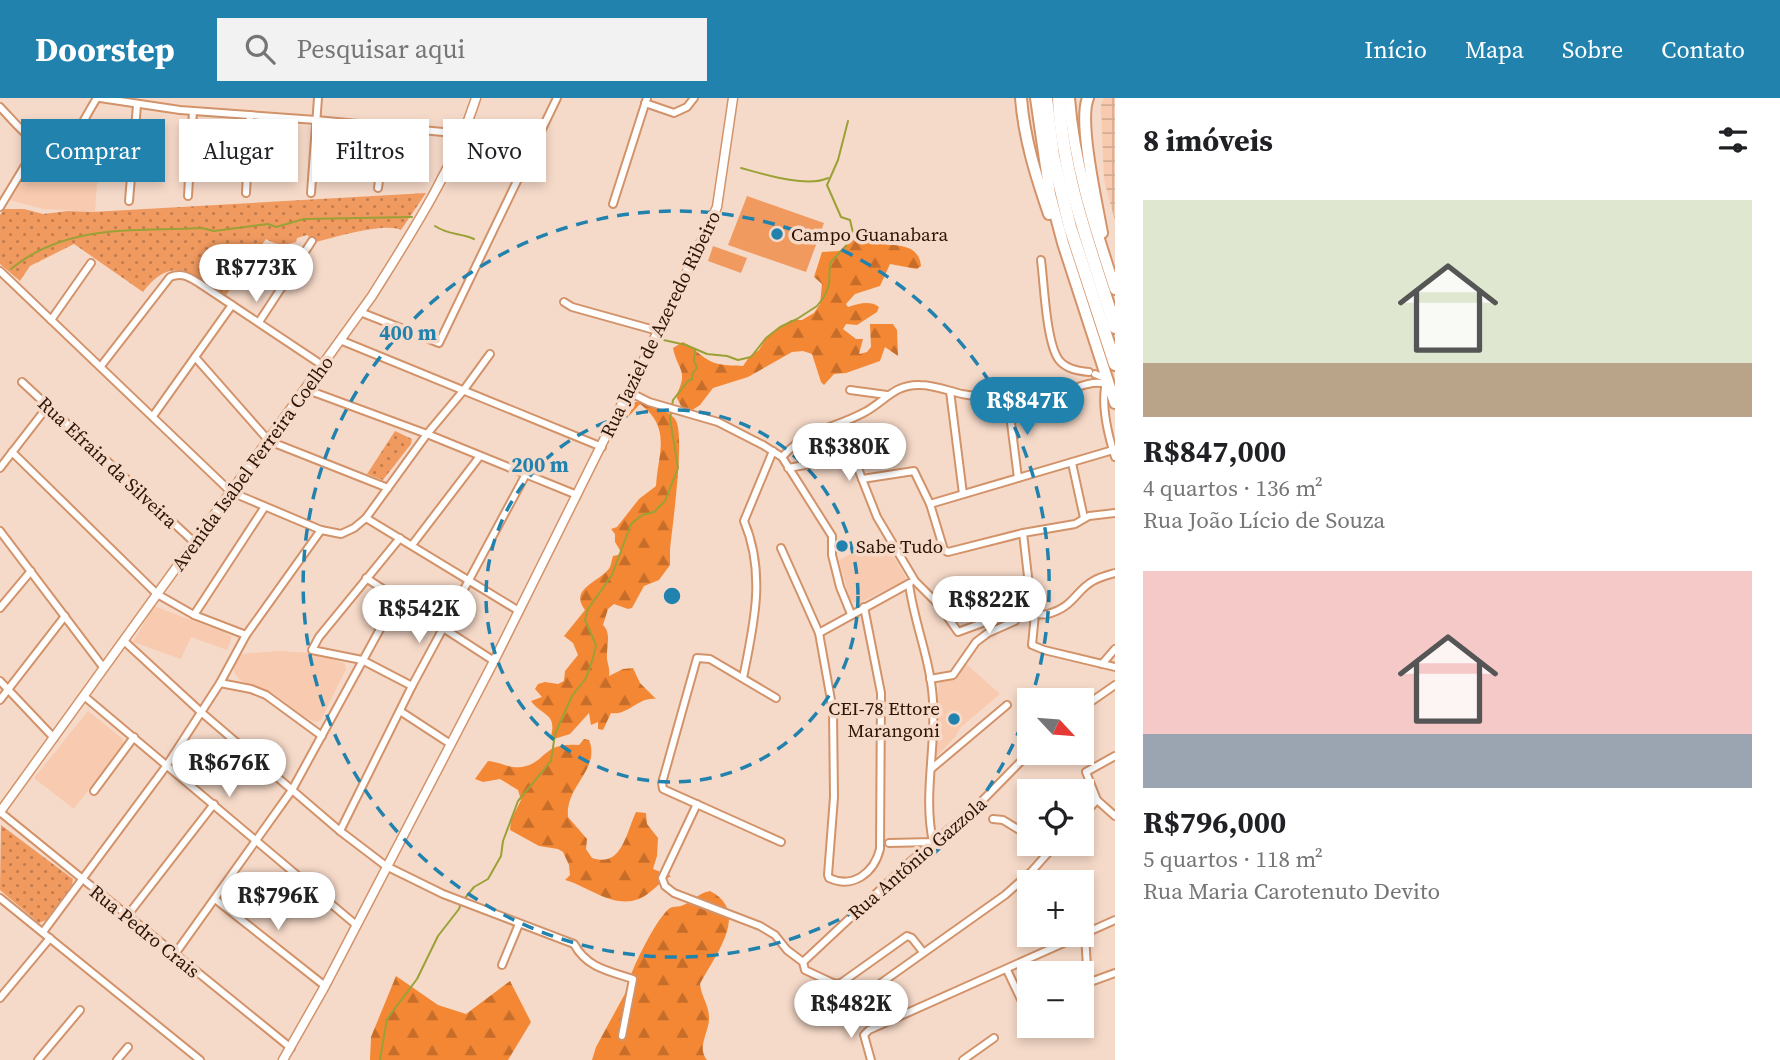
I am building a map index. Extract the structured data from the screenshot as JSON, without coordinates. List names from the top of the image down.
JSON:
{
  "streets": {
    "street": [
      "Rua Jaziel de Azeredo Ribeiro",
      "Rua Efrain da Silveira",
      "Avenida Isabel Ferreira Coelho",
      "Rua Antônio Gazzola",
      "Rua Pedro Crais"
    ]
  },
  "crossings": [
    ["Rua Jaziel de Azeredo Ribeiro", "Rua Pedro Crais"],
    ["Rua Efrain da Silveira", "Avenida Isabel Ferreira Coelho"],
    ["Avenida Isabel Ferreira Coelho", "Rua Pedro Crais"]
  ],
  "places": ["Campo Guanabara", "Sabe Tudo", "CEI-78 Ettore Marangoni"],
  "north": "bottom right",
  "page": {
    "header": "Doorstep",
    "search": "Pesquisar aqui",
    "nav": [
      "Início",
      "Mapa",
      "Sobre",
      "Contato"
    ],
    "heading": "8 imóveis",
    "chip": [
      "Comprar",
      "Alugar",
      "Filtros",
      "Novo"
    ],
    "list": [
      {
        "name": "R$847,000",
        "note": "4 quartos · 136 m² · Rua João Lício de Souza"
      },
      {
        "name": "R$796,000",
        "note": "5 quartos · 118 m² · Rua Maria Carotenuto Devito"
      }
    ],
    "price": [
      "R$773K",
      "R$847K",
      "R$380K",
      "R$822K",
      "R$542K",
      "R$676K",
      "R$796K",
      "R$482K"
    ],
    "map_buttons": ["+", "−"]
  },
  "rings": ["400 m", "200 m"]
}
